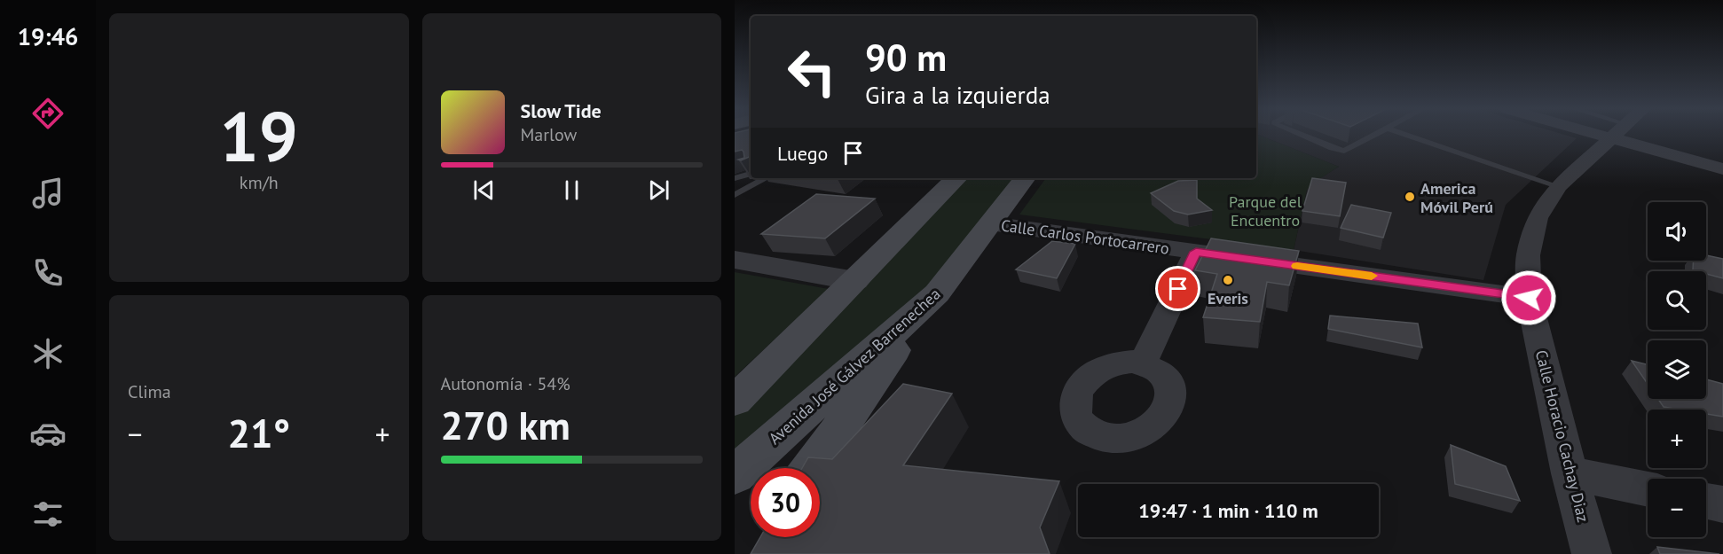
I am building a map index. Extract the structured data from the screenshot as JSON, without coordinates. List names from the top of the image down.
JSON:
{
  "streets": {
    "main road": ["Avenida José Gálvez Barrenechea"],
    "street": ["Calle Carlos Portocarrero", "Calle Horacio Cachay Diaz"]
  },
  "crossings": [
    ["Calle Carlos Portocarrero", "Avenida José Gálvez Barrenechea"],
    ["Calle Carlos Portocarrero", "Calle Horacio Cachay Diaz"]
  ],
  "parks": ["Parque del Encuentro"],
  "places": ["America Móvil Perú", "Everis"],
  "page": {
    "tabs": "19:46",
    "tile": [
      ["19", "km/h"],
      "Clima",
      ["Autonomía · 54%", "270 km"]
    ],
    "turn": ["90 m", "Gira a la izquierda"],
    "song": ["Slow Tide", "Marlow"],
    "then": "Luego",
    "map_buttons": ["+", "−"],
    "heat": ["−", "21°", "+"],
    "limit": "30",
    "trip": "19:47 · 1 min · 110 m"
  }
}
